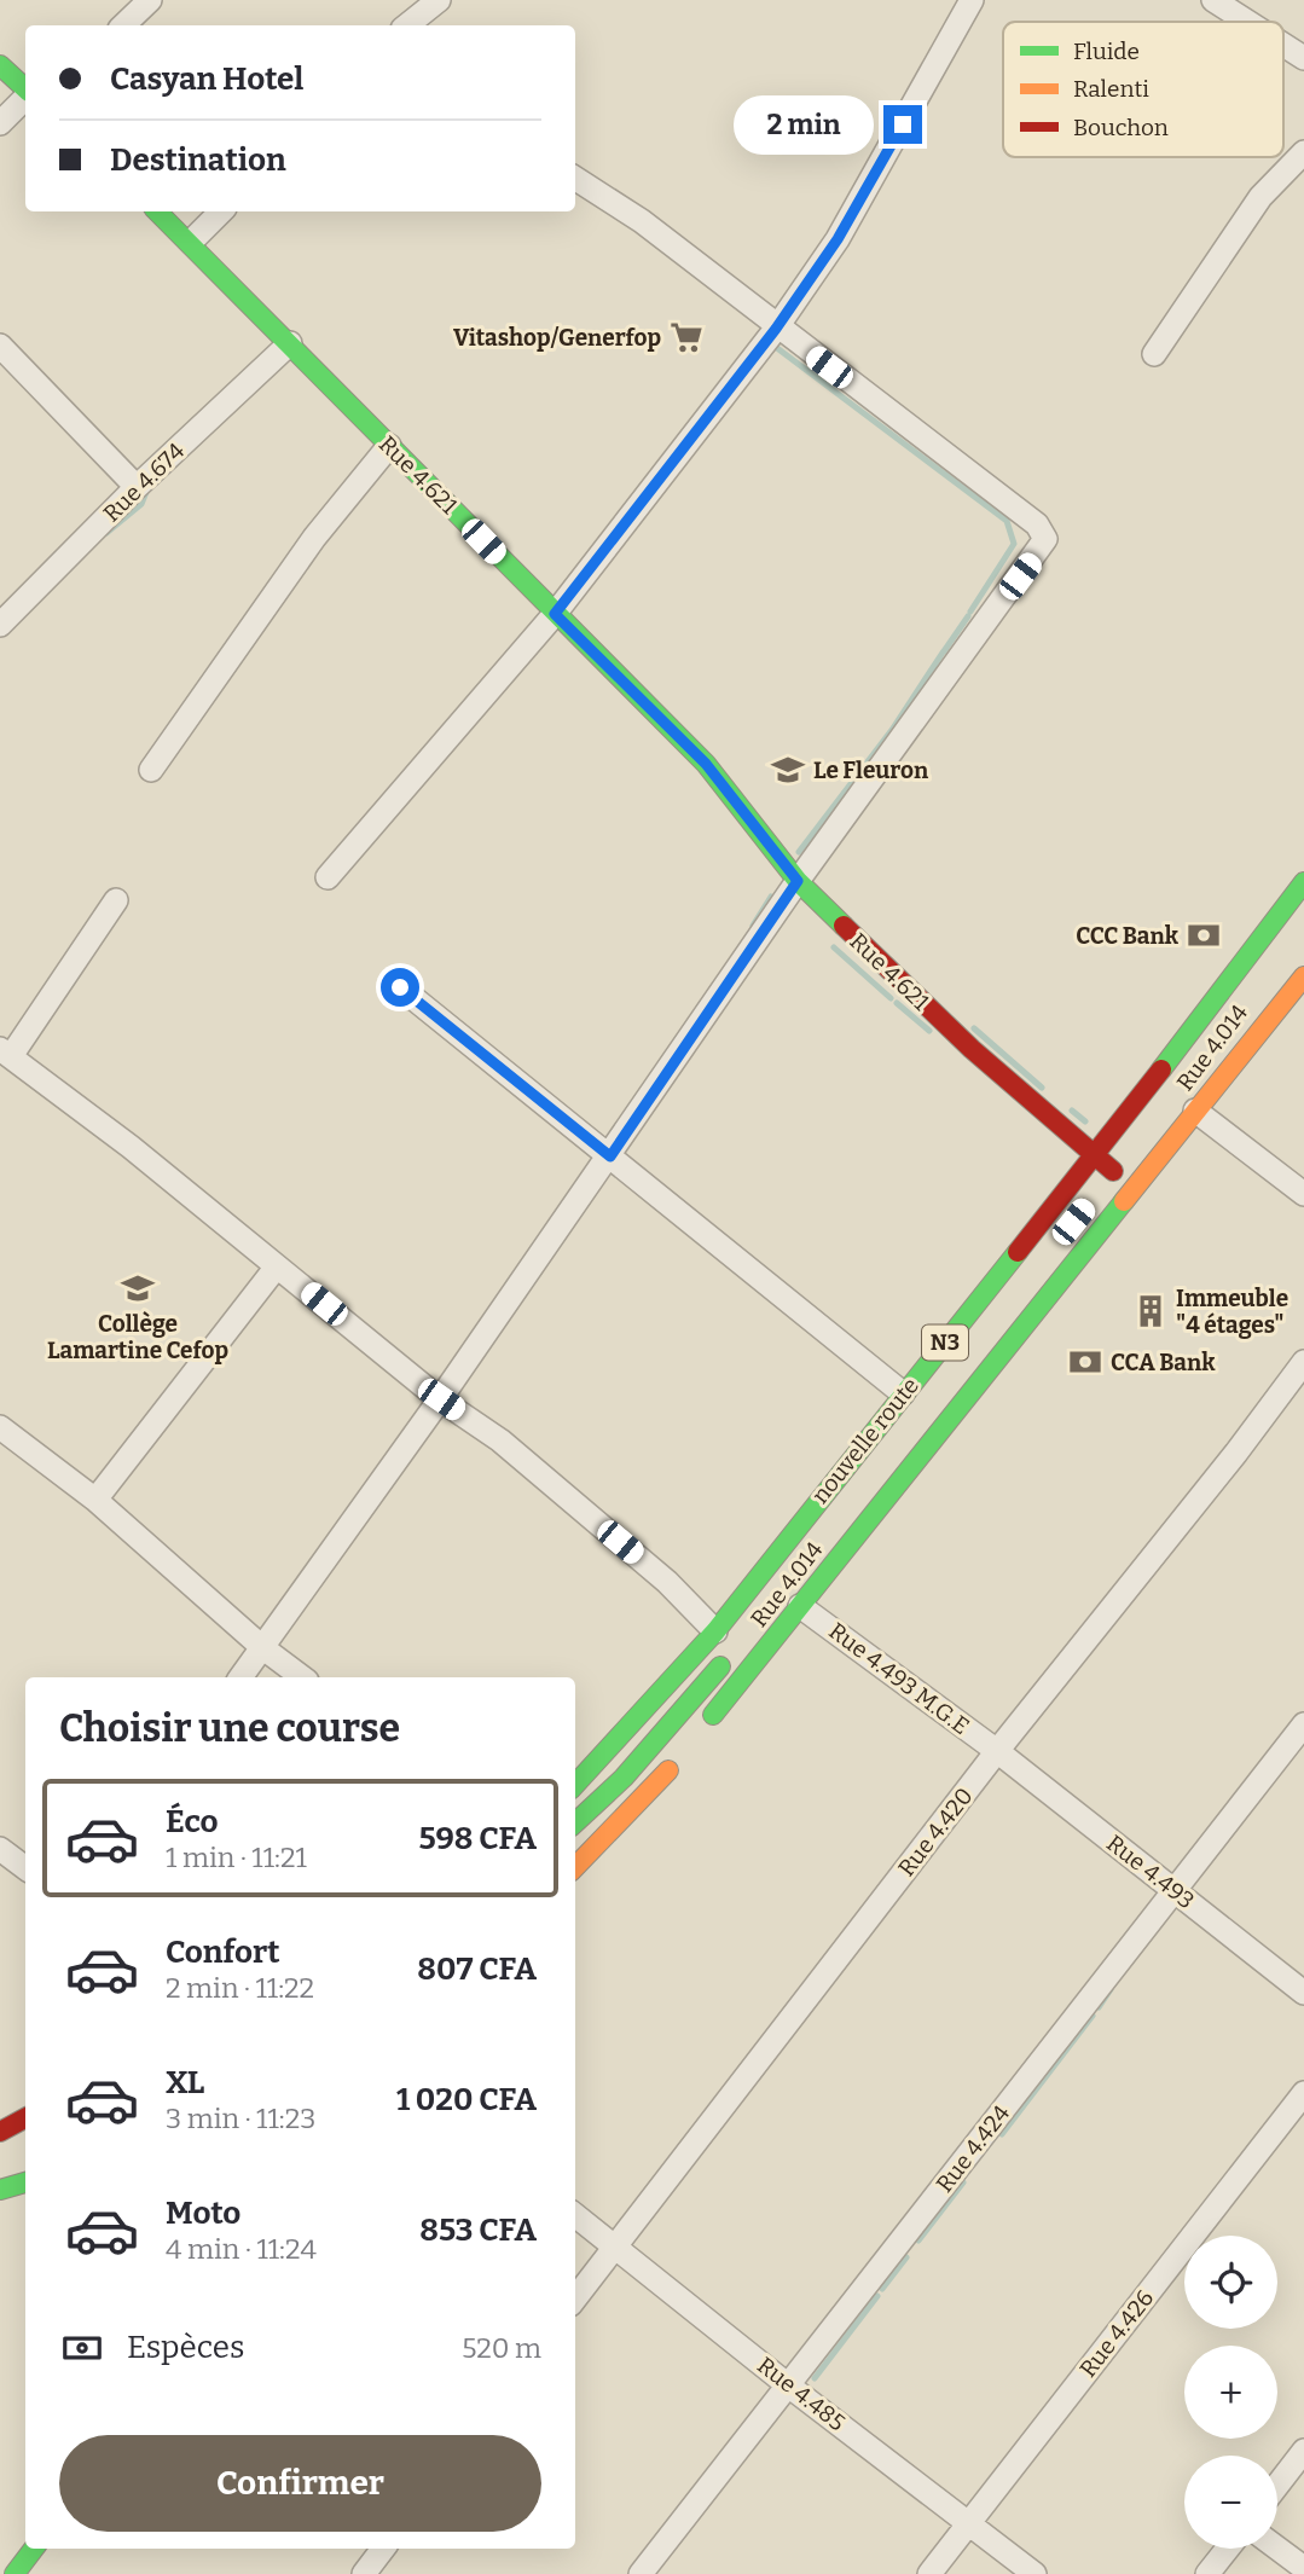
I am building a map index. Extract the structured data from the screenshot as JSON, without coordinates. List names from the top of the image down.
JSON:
{
  "streets": {
    "main road": [
      "Rue 4.621",
      "Rue 4.014",
      "N3",
      "nouvelle route"
    ],
    "street": [
      "Rue 4.674",
      "Rue 4.493 M.G.E",
      "Rue 4.420",
      "Rue 4.493",
      "Rue 4.424",
      "Rue 4.426",
      "Rue 4.485"
    ]
  },
  "crossings": [
    ["Rue 4.621", "Rue 4.674"],
    ["Rue 4.621", "nouvelle route"],
    ["N3", "Rue 4.493 M.G.E"],
    ["Rue 4.493 M.G.E", "Rue 4.420"],
    ["Rue 4.493 M.G.E", "Rue 4.493"],
    ["Rue 4.420", "Rue 4.493"],
    ["Rue 4.420", "Rue 4.485"],
    ["Rue 4.493", "Rue 4.424"],
    ["Rue 4.424", "Rue 4.485"],
    ["Rue 4.426", "Rue 4.485"]
  ],
  "places": {
    "supermarket": ["Vitashop/Generfop"],
    "school or university": ["Le Fleuron", "Collège Lamartine Cefop"],
    "bank": ["CCC Bank", "CCA Bank"],
    "building": ["Immeuble \"4 étages\""]
  },
  "legend": ["Fluide", "Ralenti", "Bouchon"],
  "page": {
    "banner": ["Casyan Hotel", "Destination"],
    "bubble": "2 min",
    "heading": "Choisir une course",
    "list": [
      {
        "name": "Éco",
        "note": "1 min · 11:21",
        "value": "598 CFA"
      },
      {
        "name": "Confort",
        "note": "2 min · 11:22",
        "value": "807 CFA"
      },
      {
        "name": "XL",
        "note": "3 min · 11:23",
        "value": "1 020 CFA"
      },
      {
        "name": "Moto",
        "note": "4 min · 11:24",
        "value": "853 CFA"
      }
    ],
    "map_buttons": ["+", "−"],
    "pay": ["Espèces", "520 m"],
    "buttons": "Confirmer"
  }
}
